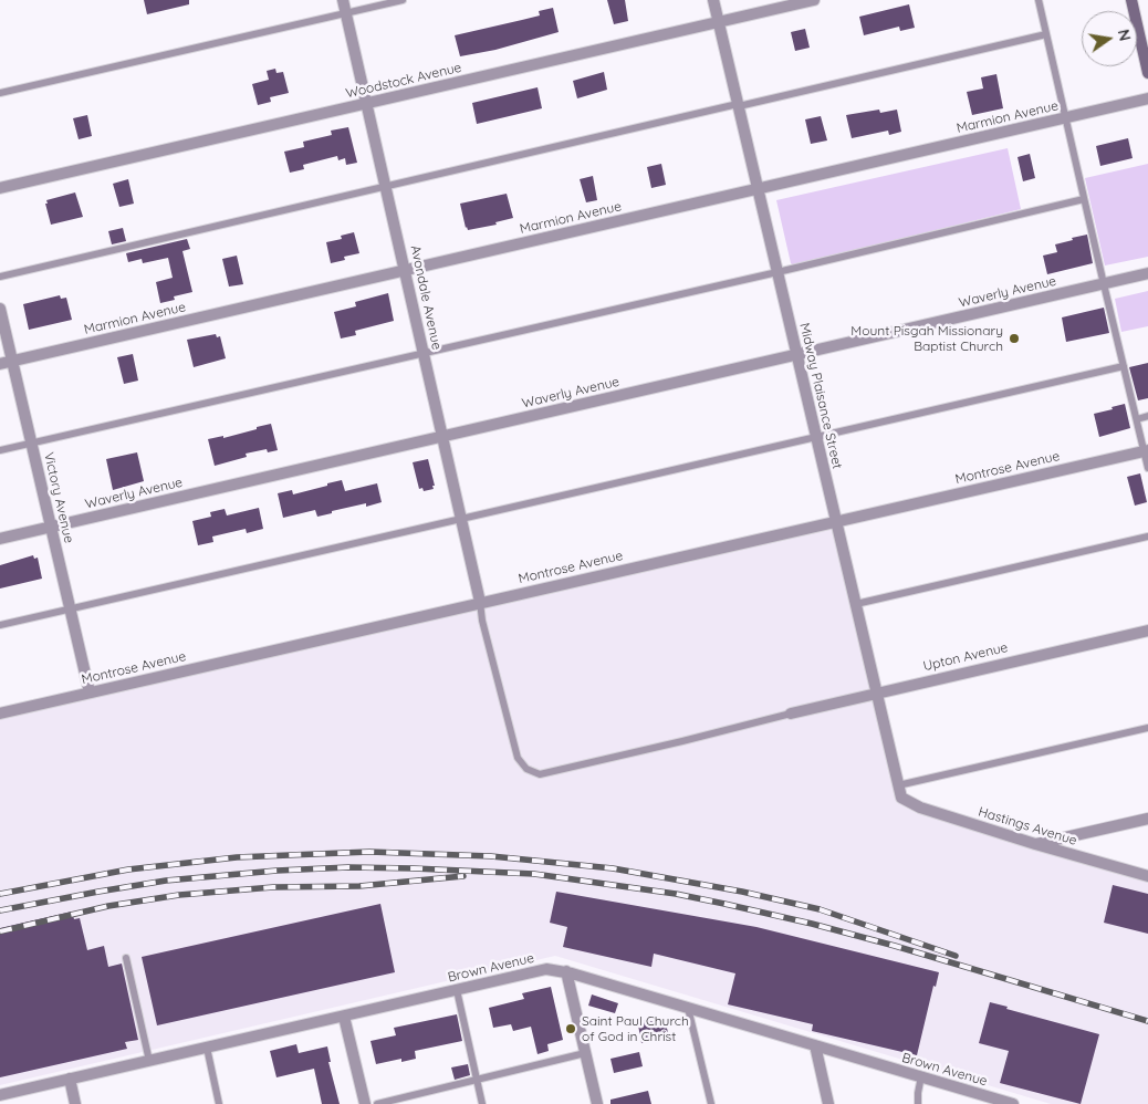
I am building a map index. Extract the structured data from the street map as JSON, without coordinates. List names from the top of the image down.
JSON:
{
  "streets": {
    "street": [
      "Woodstock Avenue",
      "Marmion Avenue",
      "Waverly Avenue",
      "Avondale Avenue",
      "Midway Plaisance Street",
      "Montrose Avenue",
      "Victory Avenue",
      "Upton Avenue",
      "Hastings Avenue",
      "Brown Avenue"
    ]
  },
  "crossings": [
    ["Woodstock Avenue", "Avondale Avenue"],
    ["Woodstock Avenue", "Midway Plaisance Street"],
    ["Marmion Avenue", "Avondale Avenue"],
    ["Marmion Avenue", "Midway Plaisance Street"],
    ["Marmion Avenue", "Victory Avenue"],
    ["Waverly Avenue", "Avondale Avenue"],
    ["Waverly Avenue", "Midway Plaisance Street"],
    ["Waverly Avenue", "Victory Avenue"],
    ["Avondale Avenue", "Montrose Avenue"],
    ["Midway Plaisance Street", "Montrose Avenue"],
    ["Midway Plaisance Street", "Upton Avenue"],
    ["Midway Plaisance Street", "Hastings Avenue"],
    ["Montrose Avenue", "Victory Avenue"]
  ],
  "places": ["Mount Pisgah Missionary Baptist Church", "Saint Paul Church of God in Christ"],
  "north": "right"
}
